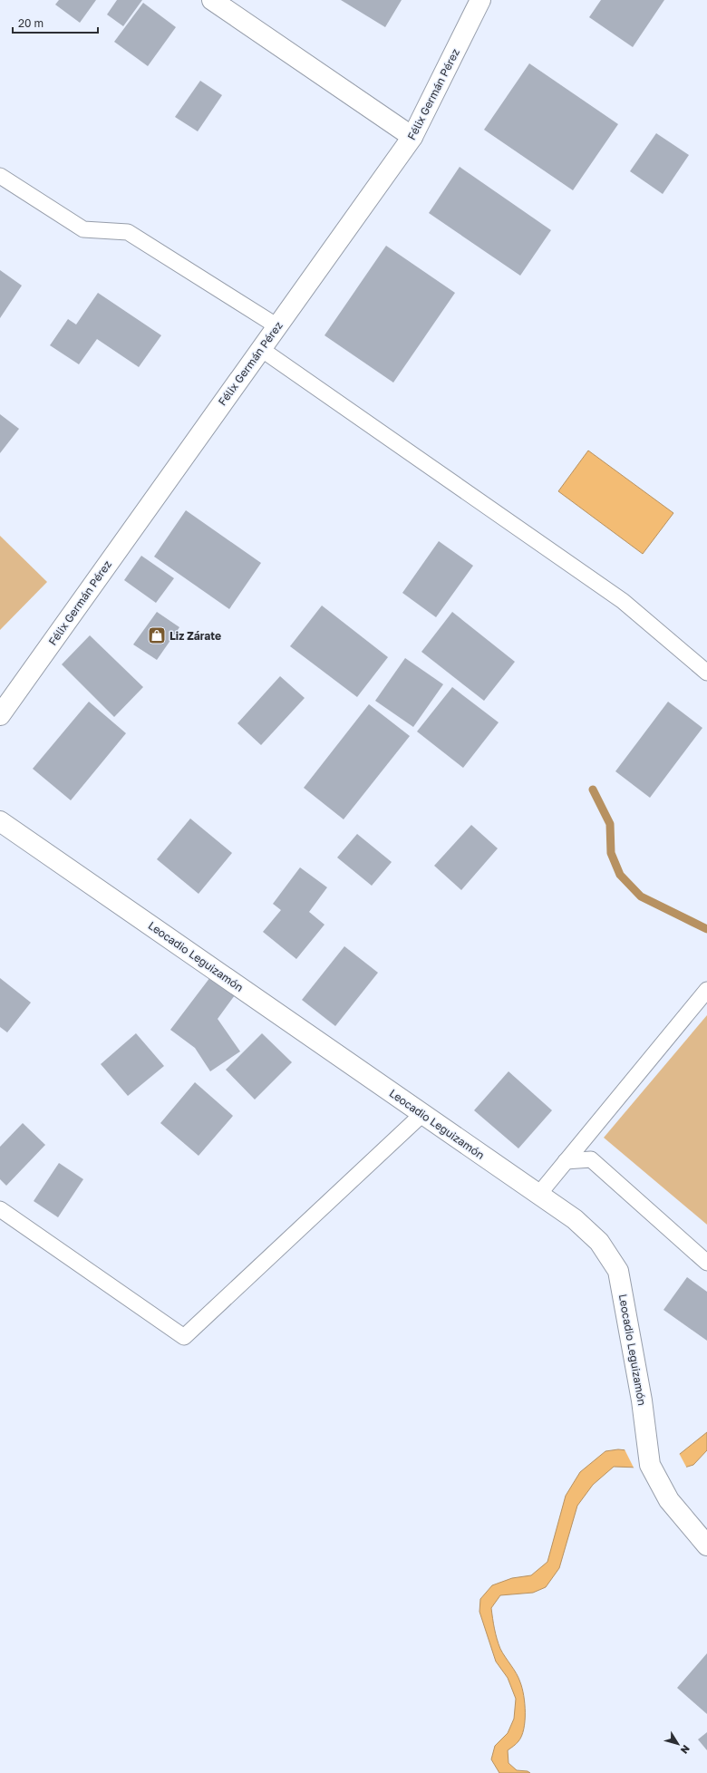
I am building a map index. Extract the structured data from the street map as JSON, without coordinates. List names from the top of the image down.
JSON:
{
  "streets": {
    "street": ["Félix Germán Pérez", "Leocadio Leguizamón"]
  },
  "places": {
    "shop": ["Liz Zárate"]
  },
  "scale_bar": "20 m",
  "north": "bottom right"
}
